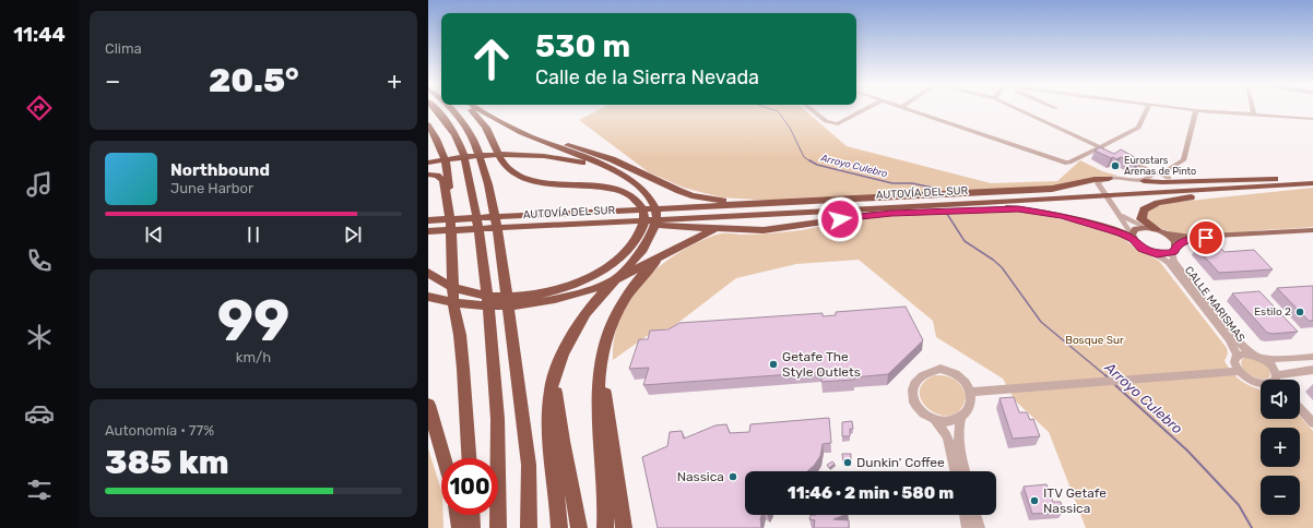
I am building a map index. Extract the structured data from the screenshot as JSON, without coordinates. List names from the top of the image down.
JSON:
{
  "streets": {
    "highway": ["AUTOVÍA DEL SUR"],
    "street": ["CALLE MARISMAS"]
  },
  "water": ["Arroyo Culebro"],
  "parks": ["Bosque Sur"],
  "places": [
    "Eurostars Arenas de Pinto",
    "Estilo 2",
    "Getafe The Style Outlets",
    "Dunkin' Coffee",
    "Nassica",
    "ITV Getafe Nassica"
  ],
  "page": {
    "tabs": "11:44",
    "tile": [
      "Clima",
      ["99", "km/h"],
      ["Autonomía · 77%", "385 km"]
    ],
    "turn": ["530 m", "Calle de la Sierra Nevada"],
    "heat": ["−", "20.5°", "+"],
    "song": ["Northbound", "June Harbor"],
    "map_buttons": ["+", "−"],
    "limit": "100",
    "trip": "11:46 · 2 min · 580 m"
  }
}
